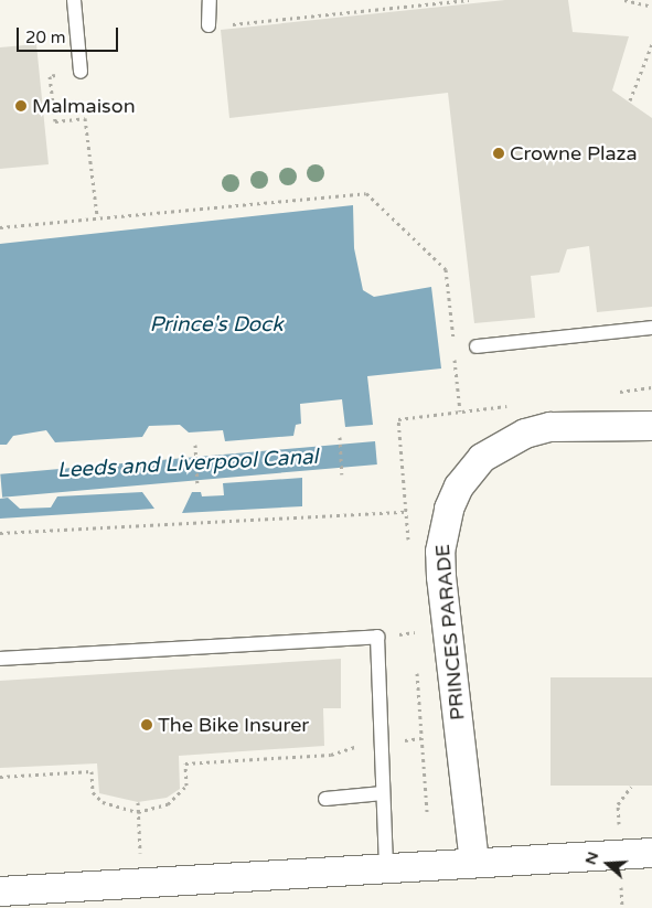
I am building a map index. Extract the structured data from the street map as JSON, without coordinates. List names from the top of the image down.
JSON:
{
  "streets": {
    "street": ["PRINCES PARADE"]
  },
  "water": ["Prince's Dock", "Leeds and Liverpool Canal"],
  "places": ["Malmaison", "Crowne Plaza", "The Bike Insurer"],
  "scale_bar": "20 m",
  "north": "left"
}
